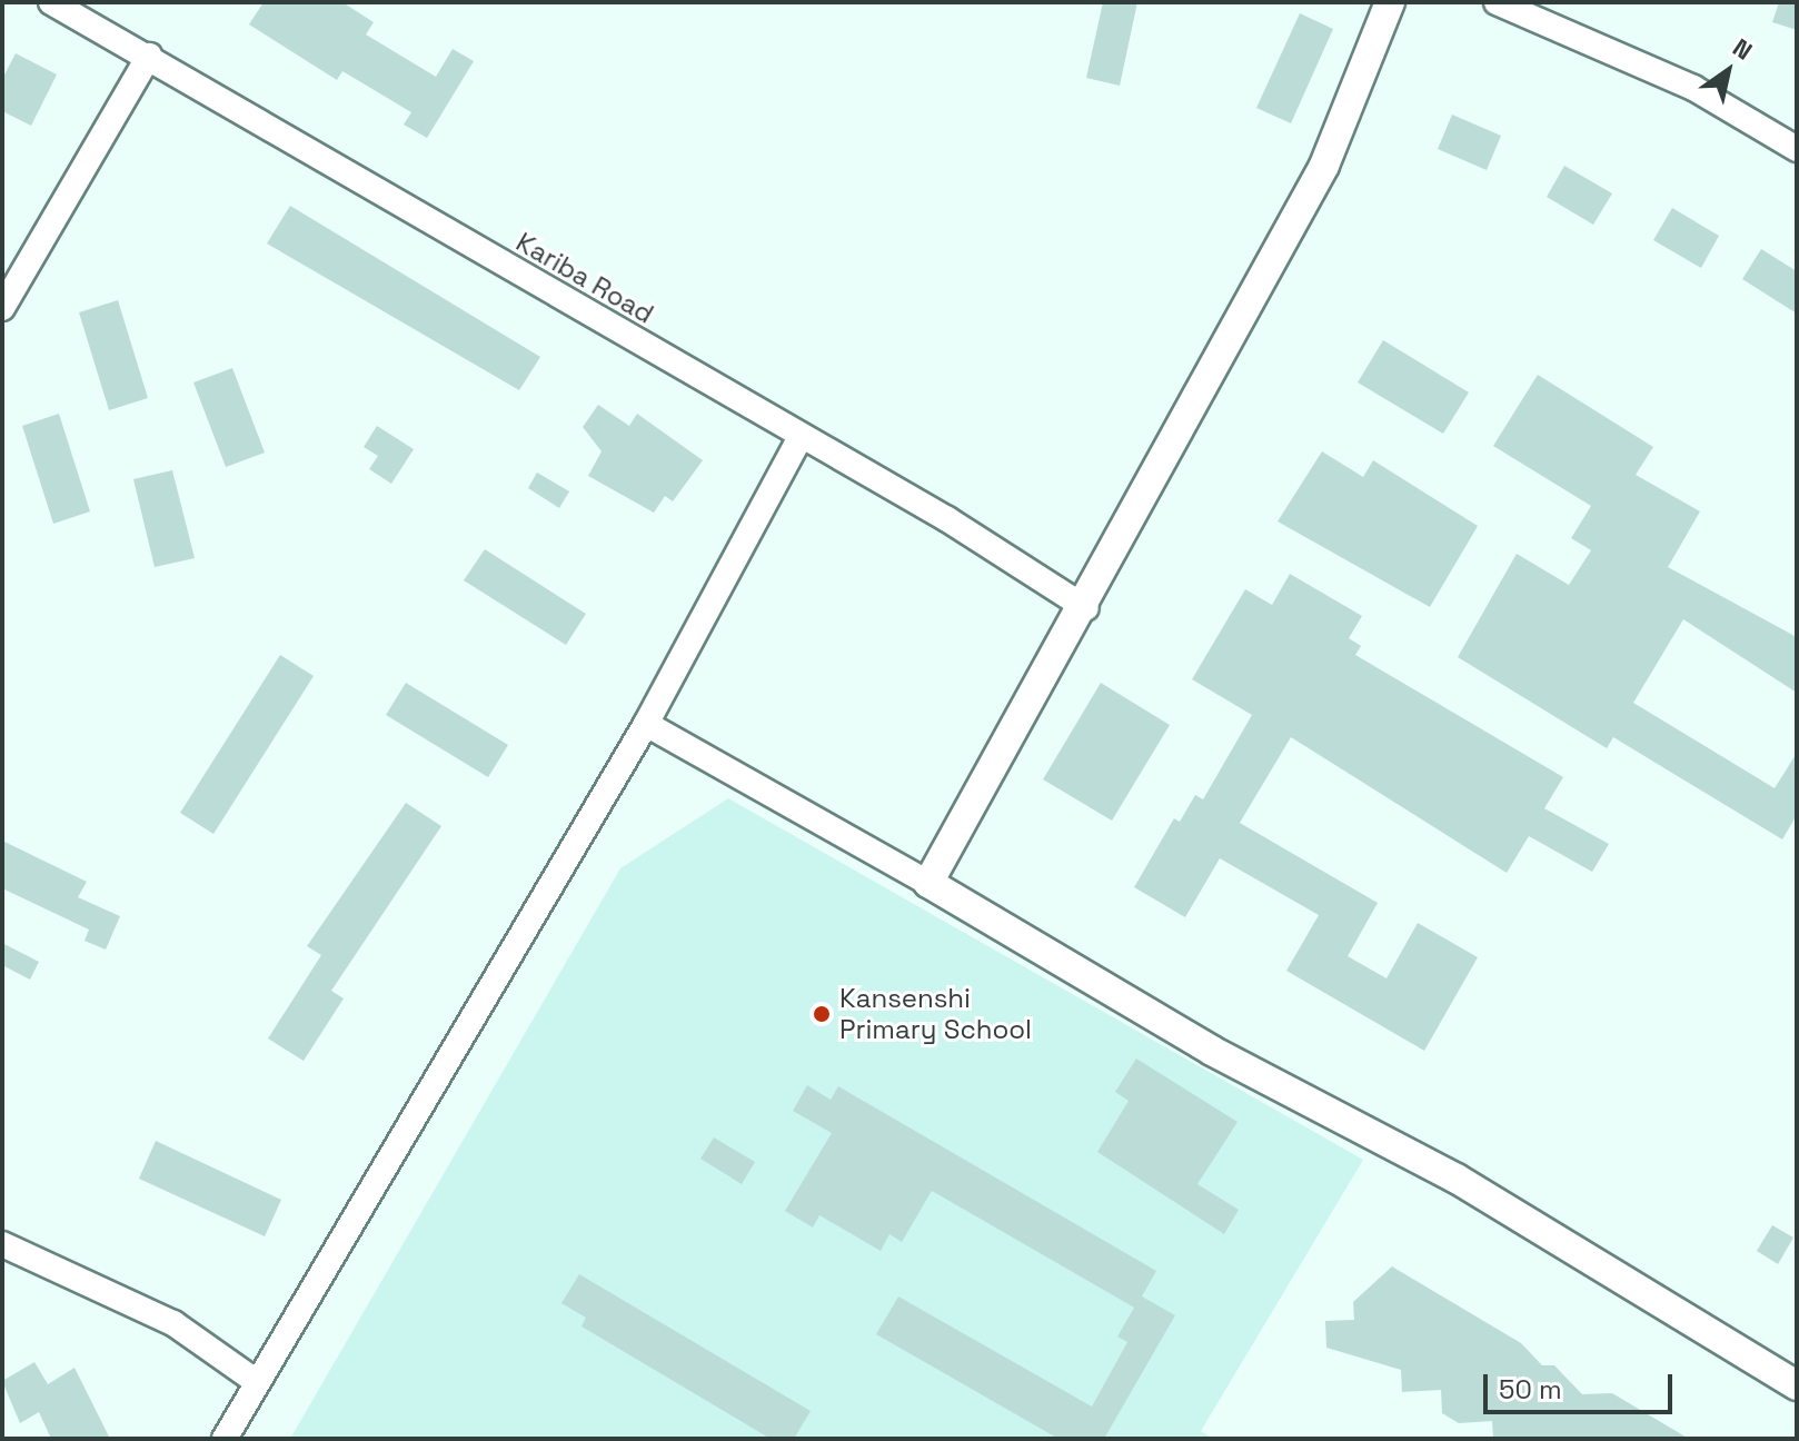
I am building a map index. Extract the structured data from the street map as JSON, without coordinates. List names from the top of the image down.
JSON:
{
  "streets": {
    "street": ["Kariba Road"]
  },
  "places": ["Kansenshi Primary School"],
  "scale_bar": "50 m",
  "north": "top right"
}
